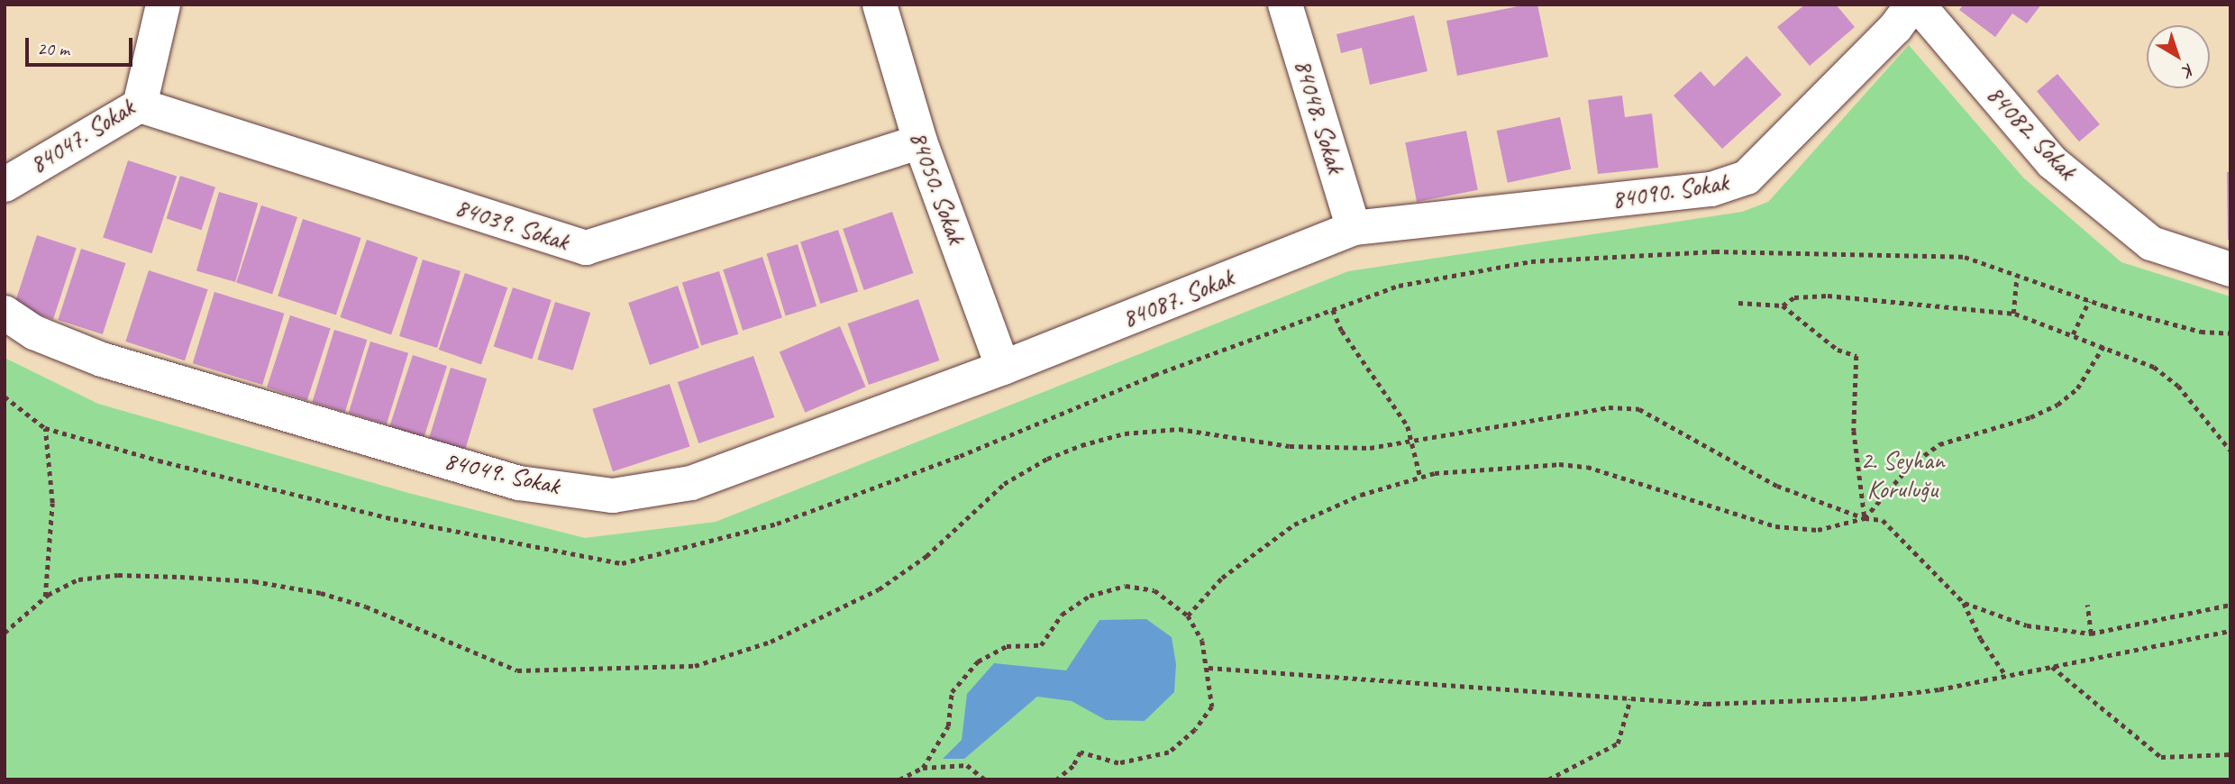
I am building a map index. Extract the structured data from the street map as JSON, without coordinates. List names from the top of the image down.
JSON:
{
  "streets": {
    "street": [
      "84048. Sokak",
      "84082. Sokak",
      "84047. Sokak",
      "84050. Sokak",
      "84090. Sokak",
      "84039. Sokak",
      "84087. Sokak",
      "84049. Sokak"
    ]
  },
  "crossings": [
    ["84048. Sokak", "84090. Sokak"],
    ["84048. Sokak", "84087. Sokak"],
    ["84047. Sokak", "84039. Sokak"],
    ["84050. Sokak", "84039. Sokak"],
    ["84050. Sokak", "84087. Sokak"],
    ["84050. Sokak", "84049. Sokak"],
    ["84090. Sokak", "84087. Sokak"],
    ["84087. Sokak", "84049. Sokak"]
  ],
  "parks": ["2. Seyhan Koruluğu"],
  "scale_bar": "20 m",
  "north": "bottom right"
}
